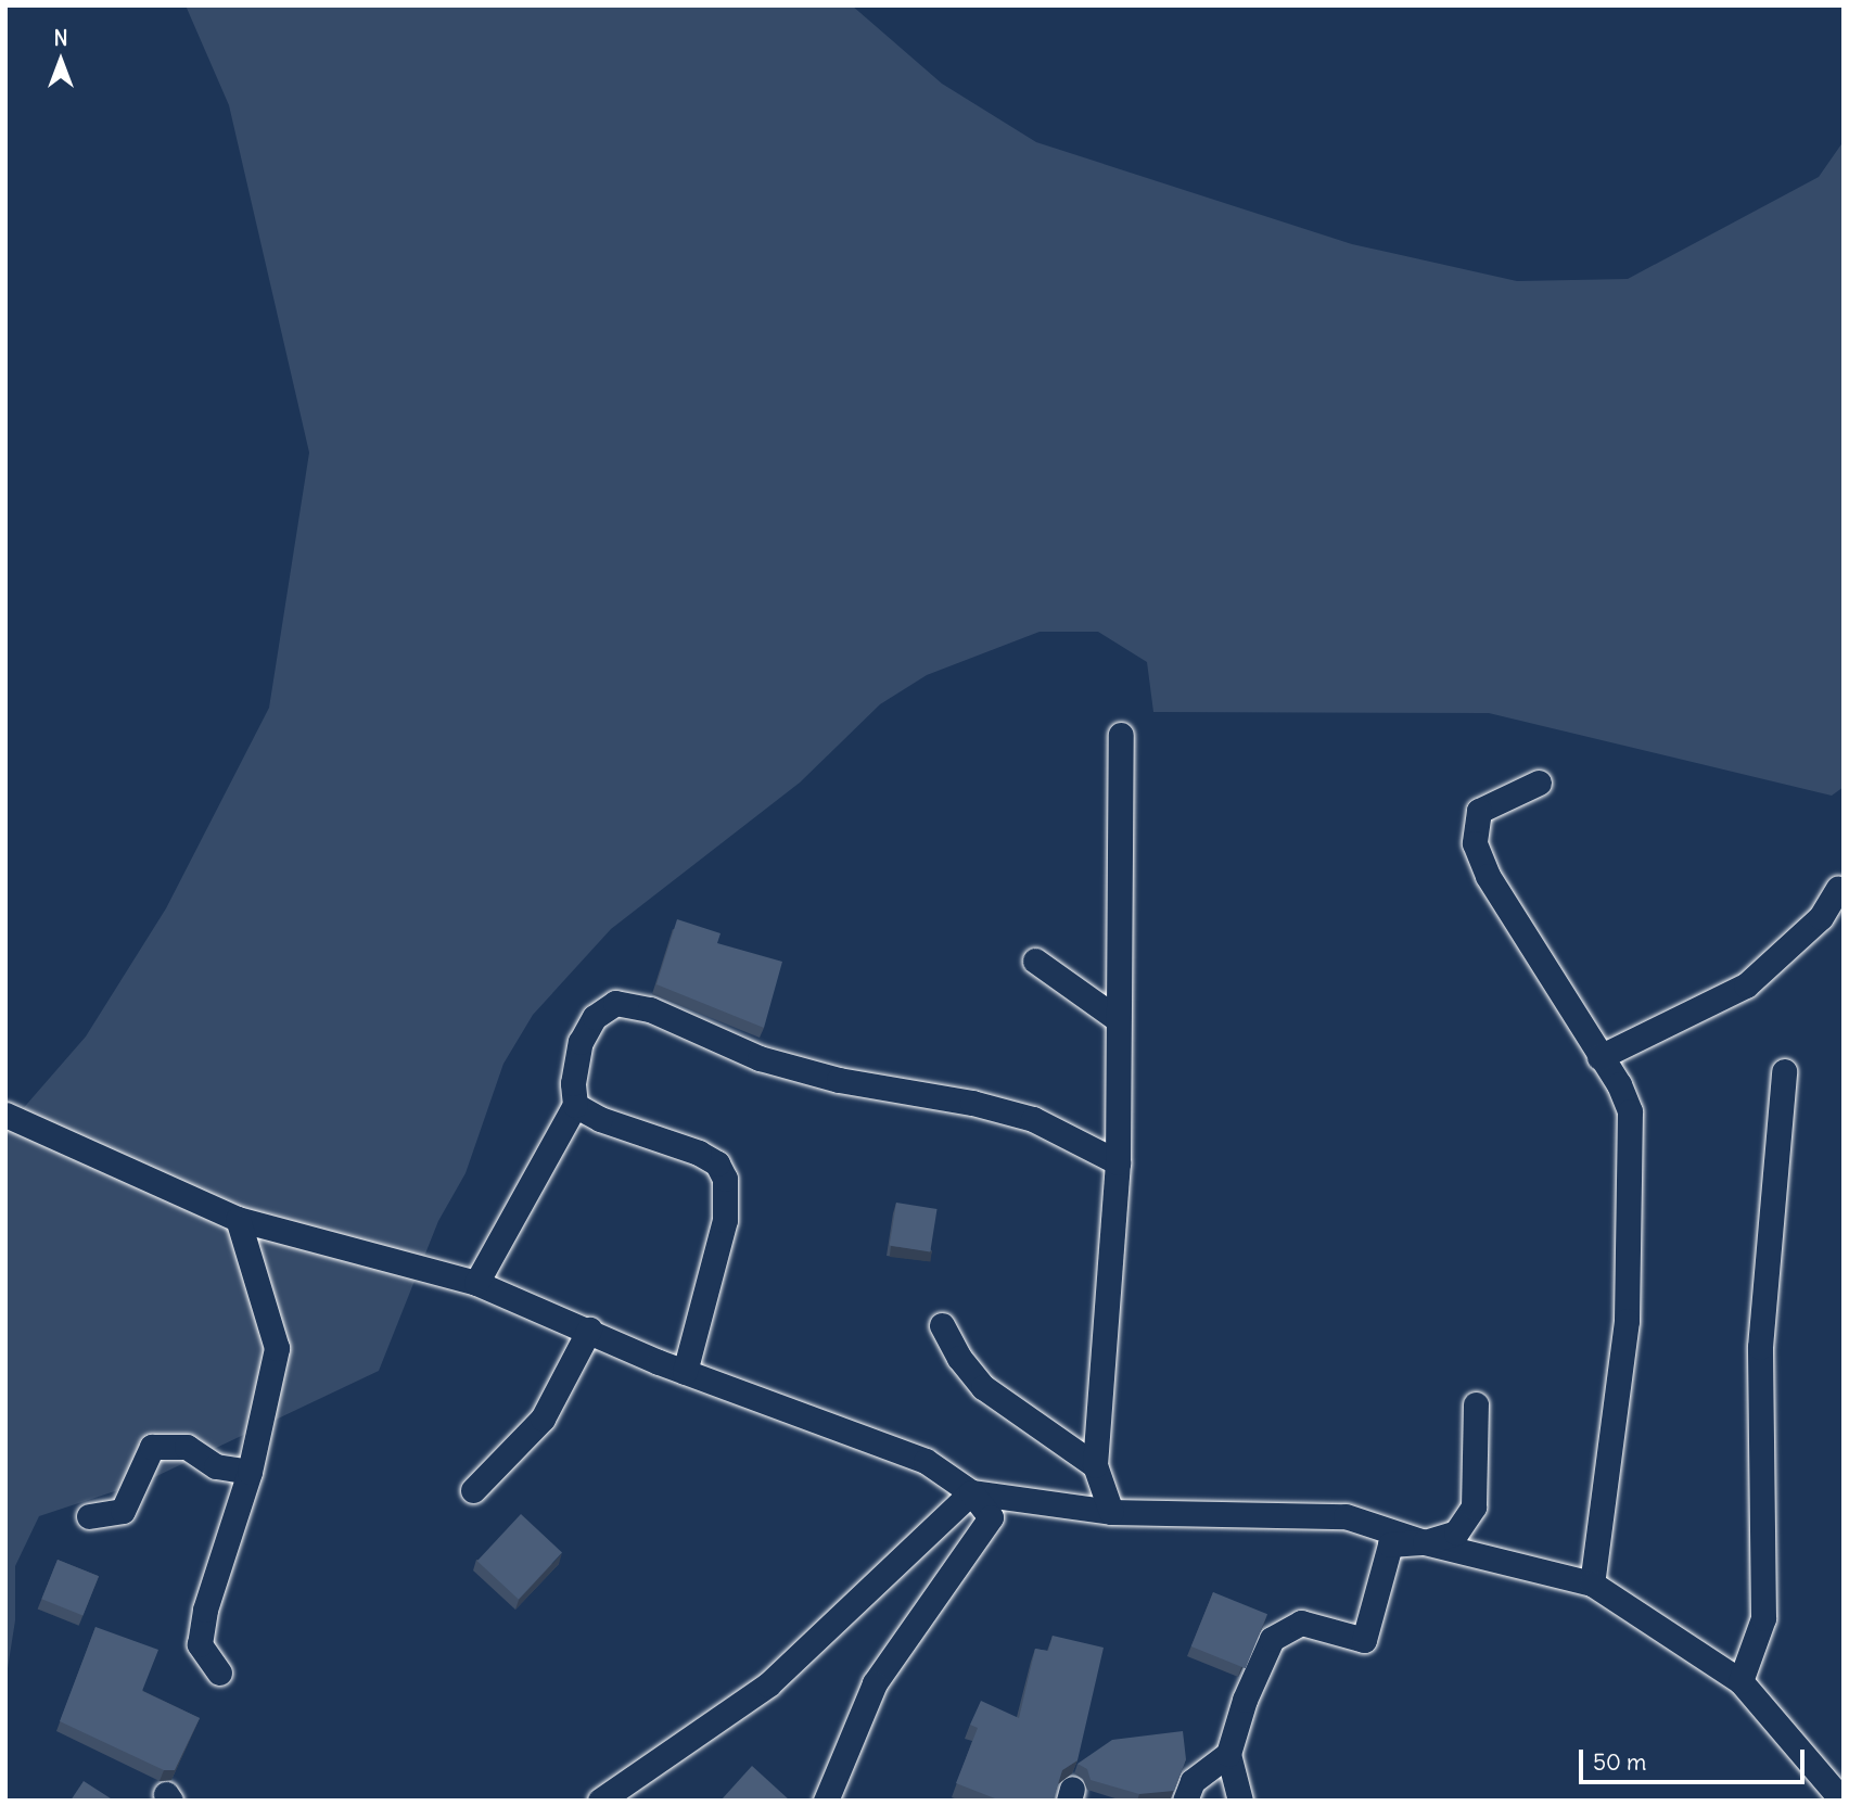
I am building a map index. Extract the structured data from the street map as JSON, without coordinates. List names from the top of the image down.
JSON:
{
  "scale_bar": "50 m",
  "north": "top"
}
